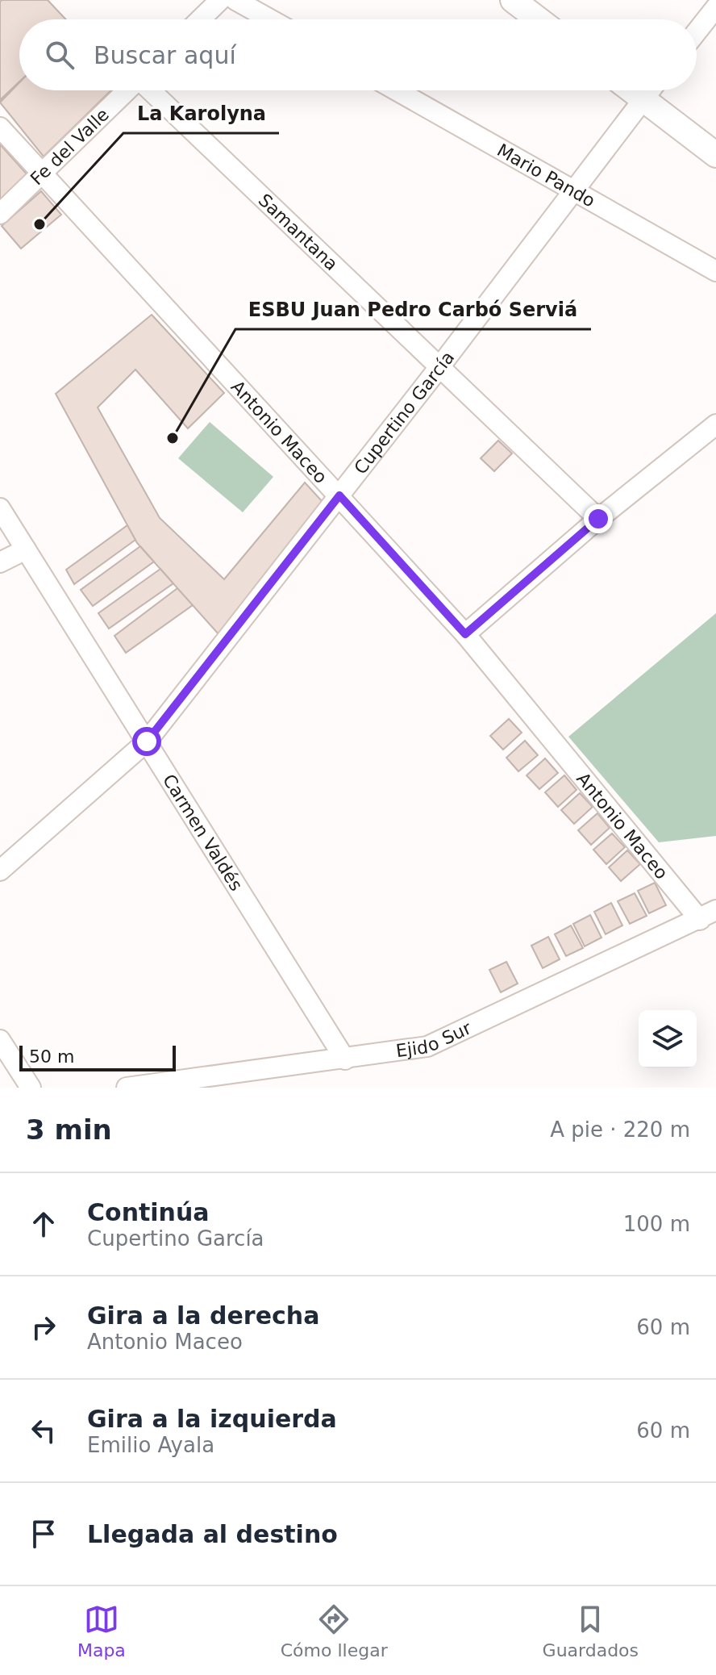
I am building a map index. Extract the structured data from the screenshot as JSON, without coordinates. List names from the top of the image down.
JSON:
{
  "streets": {
    "street": [
      "Fe del Valle",
      "Mario Pando",
      "Samantana",
      "Cupertino García",
      "Antonio Maceo",
      "Carmen Valdés",
      "Ejido Sur"
    ]
  },
  "crossings": [
    ["Fe del Valle", "Antonio Maceo"],
    ["Mario Pando", "Cupertino García"],
    ["Samantana", "Cupertino García"],
    ["Cupertino García", "Antonio Maceo"],
    ["Cupertino García", "Carmen Valdés"],
    ["Antonio Maceo", "Ejido Sur"],
    ["Carmen Valdés", "Ejido Sur"]
  ],
  "places": ["La Karolyna", "ESBU Juan Pedro Carbó Serviá"],
  "scale_bar": "50 m",
  "page": {
    "search": "Buscar aquí",
    "scale": "50 m",
    "heading": ["3 min", "A pie · 220 m"],
    "list": [
      ["Continúa", "Cupertino García", "100 m"],
      ["Gira a la derecha", "Antonio Maceo", "60 m"],
      ["Gira a la izquierda", "Emilio Ayala", "60 m"],
      "Llegada al destino"
    ],
    "nav": ["Mapa", "Cómo llegar", "Guardados"]
  }
}
